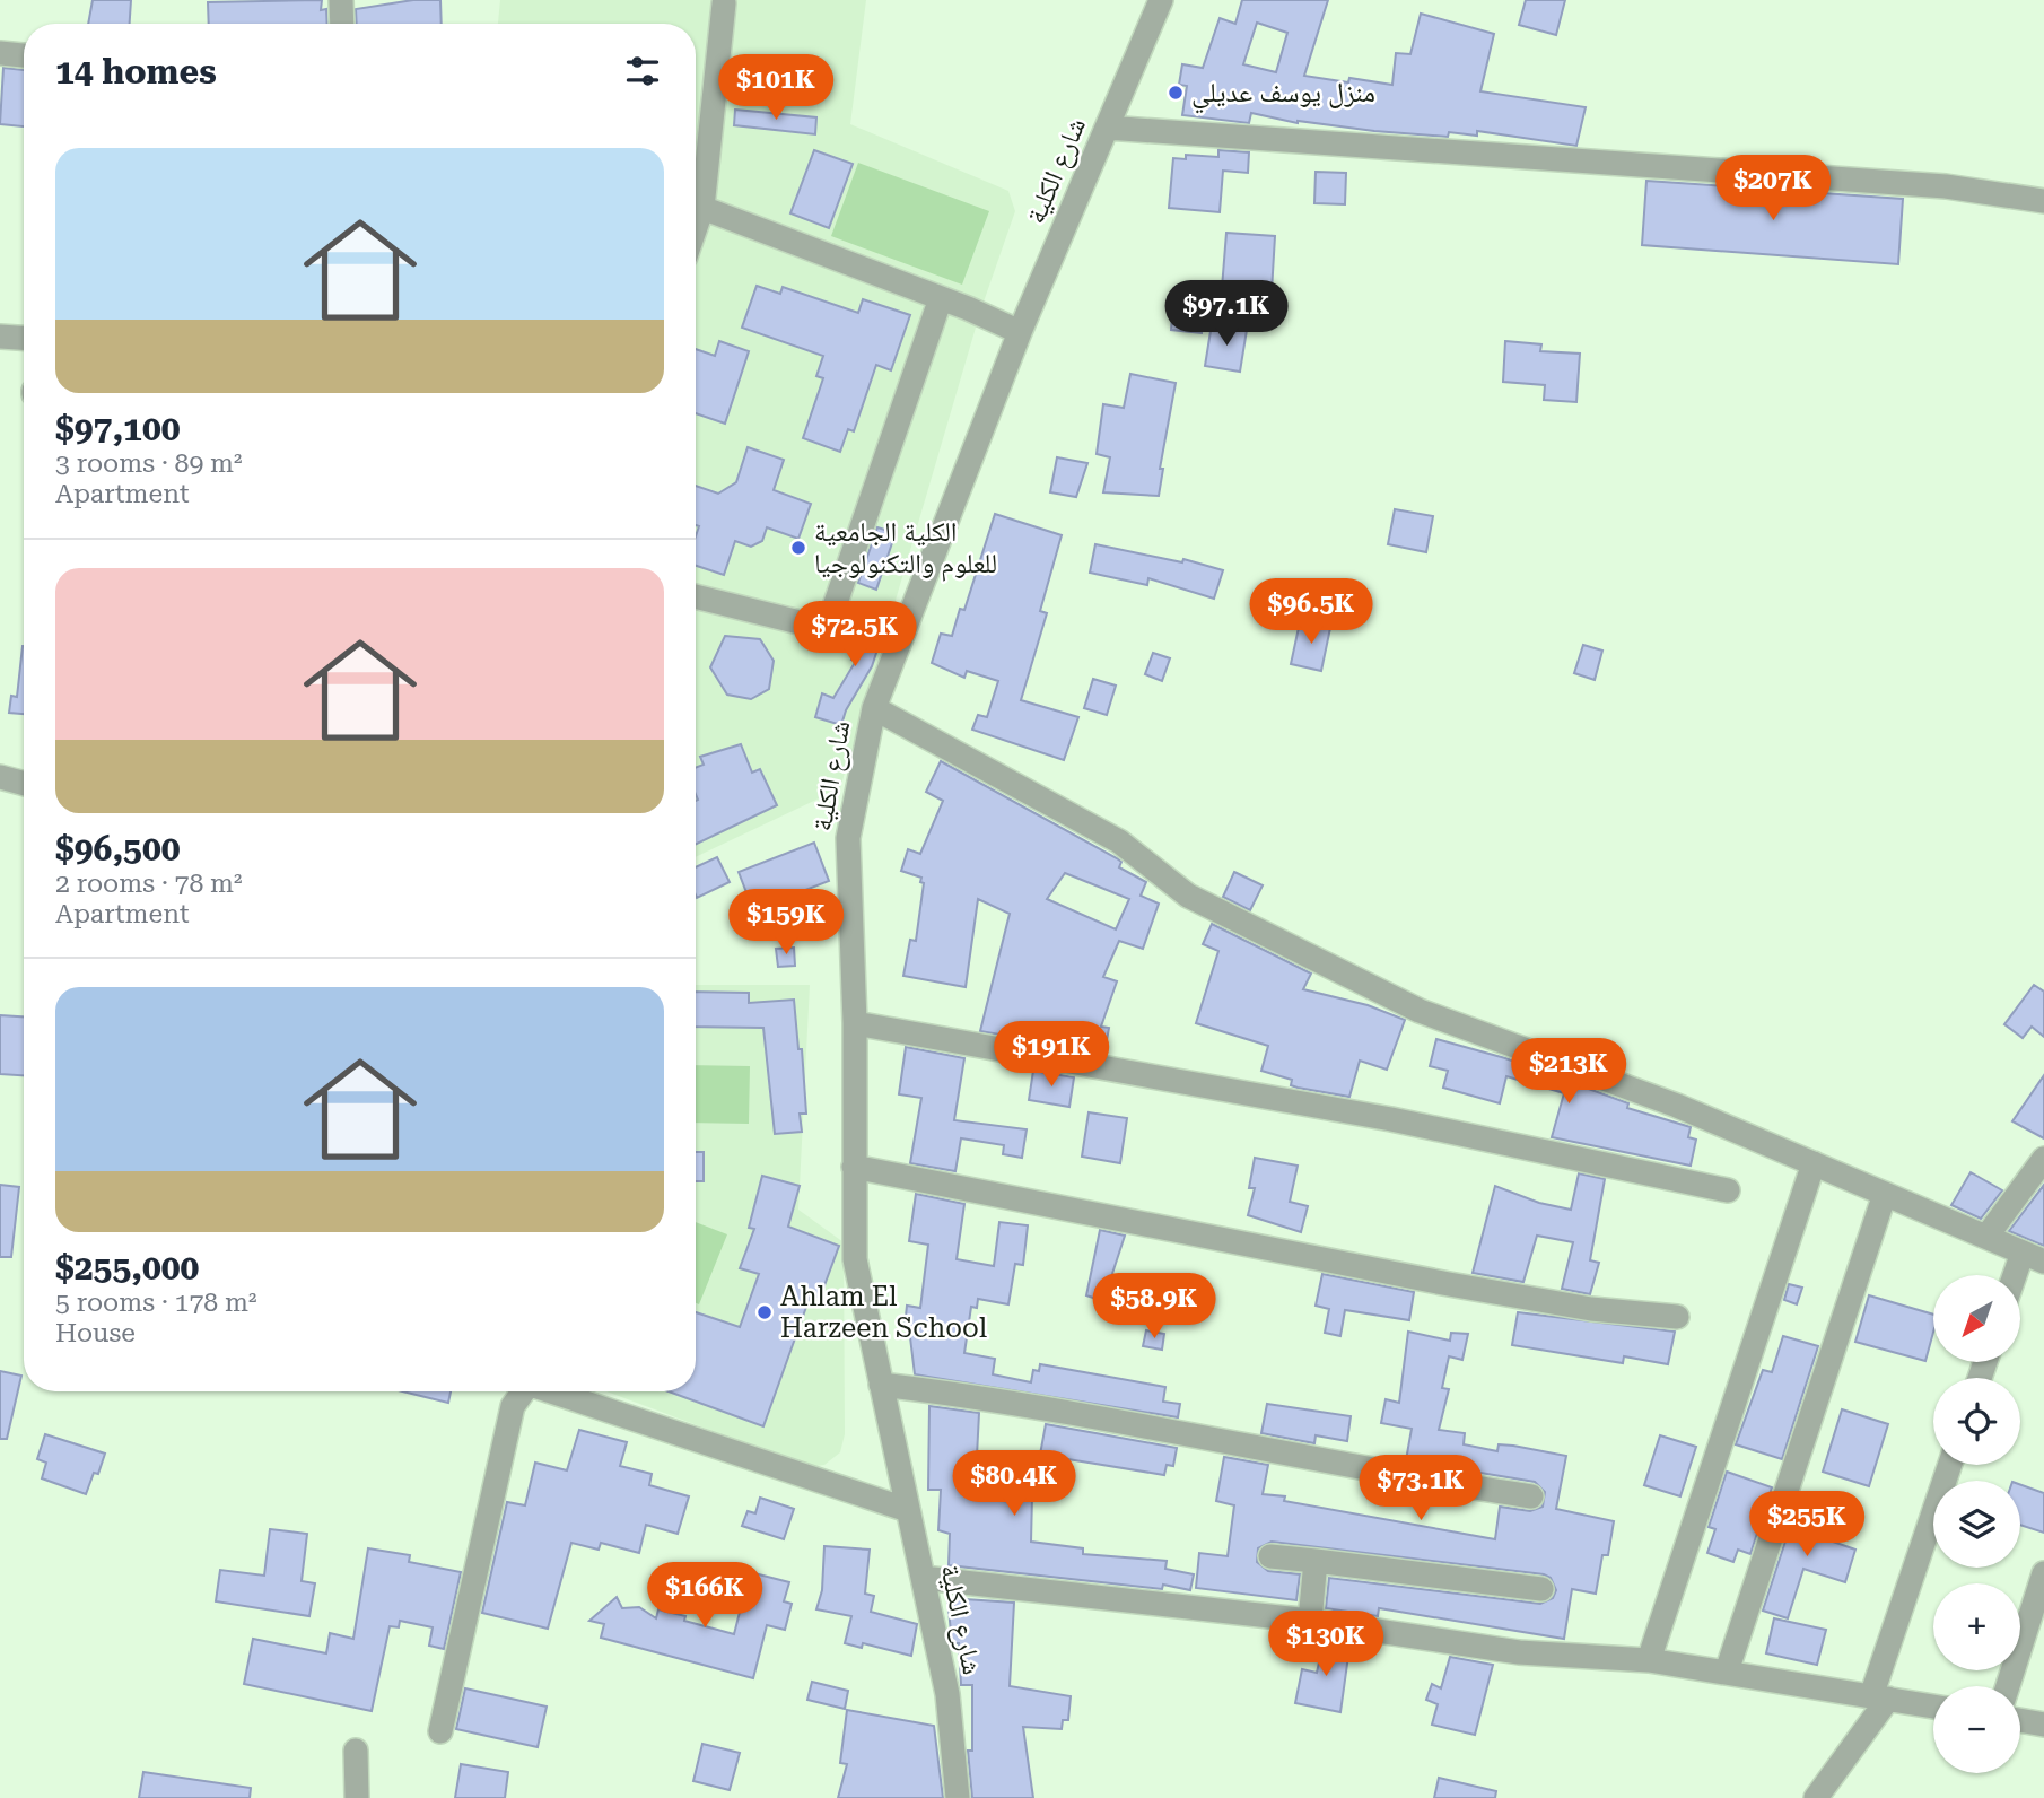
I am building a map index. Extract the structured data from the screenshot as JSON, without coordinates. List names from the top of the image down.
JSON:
{
  "streets": {
    "street": ["شارع الكلية"]
  },
  "places": ["منزل يوسف عديلي", "الكلية الجامعية للعلوم والتكنولوجيا", "Ahlam El Harzeen School"],
  "north": "bottom left",
  "page": {
    "heading": "14 homes",
    "price": [
      "$101K",
      "$207K",
      "$97.1K",
      "$96.5K",
      "$72.5K",
      "$159K",
      "$191K",
      "$213K",
      "$58.9K",
      "$80.4K",
      "$73.1K",
      "$255K",
      "$166K",
      "$130K"
    ],
    "list": [
      {
        "name": "$97,100",
        "note": "3 rooms · 89 m² · Apartment"
      },
      {
        "name": "$96,500",
        "note": "2 rooms · 78 m² · Apartment"
      },
      {
        "name": "$255,000",
        "note": "5 rooms · 178 m² · House"
      }
    ],
    "map_buttons": ["+", "−"]
  }
}
